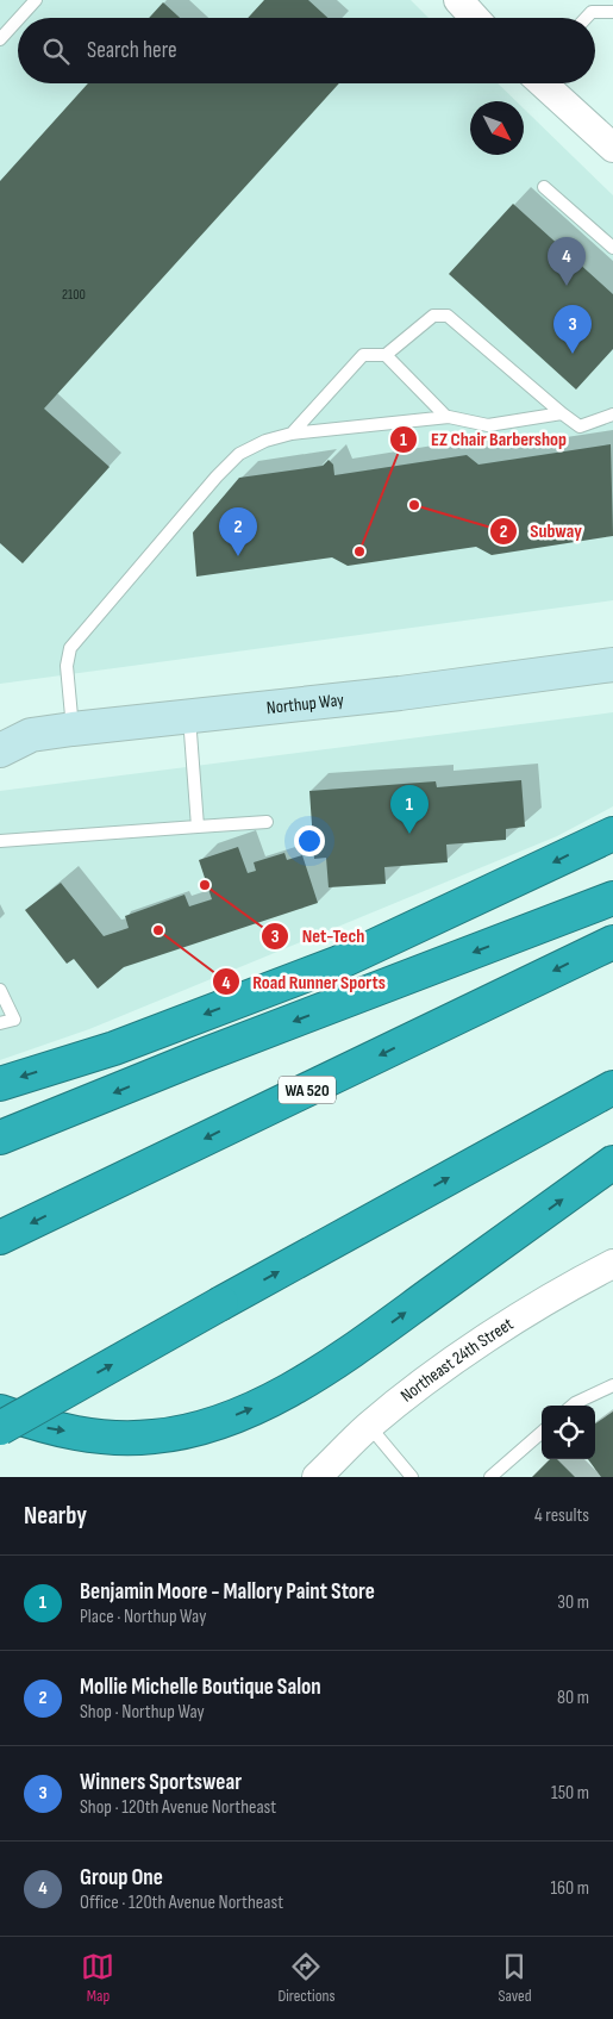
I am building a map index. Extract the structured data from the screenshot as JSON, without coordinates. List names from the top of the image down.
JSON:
{
  "streets": {
    "highway": ["WA 520"],
    "main road": ["Northup Way"],
    "street": ["Northeast 24th Street"]
  },
  "places": [
    "Subway",
    "EZ Chair Barbershop",
    "Net-Tech",
    "Road Runner Sports"
  ],
  "house_numbers": ["2100"],
  "north": "bottom right",
  "page": {
    "search": "Search here",
    "pins": [
      "4",
      "3",
      "2",
      "1"
    ],
    "heading": ["Nearby", "4 results"],
    "list": [
      {
        "mark": "1",
        "name": "Benjamin Moore - Mallory Paint Store",
        "note": "Place · Northup Way",
        "value": "30 m"
      },
      {
        "mark": "2",
        "name": "Mollie Michelle Boutique Salon",
        "note": "Shop · Northup Way",
        "value": "80 m"
      },
      {
        "mark": "3",
        "name": "Winners Sportswear",
        "note": "Shop · 120th Avenue Northeast",
        "value": "150 m"
      },
      {
        "mark": "4",
        "name": "Group One",
        "note": "Office · 120th Avenue Northeast",
        "value": "160 m"
      }
    ],
    "nav": ["Map", "Directions", "Saved"]
  }
}
